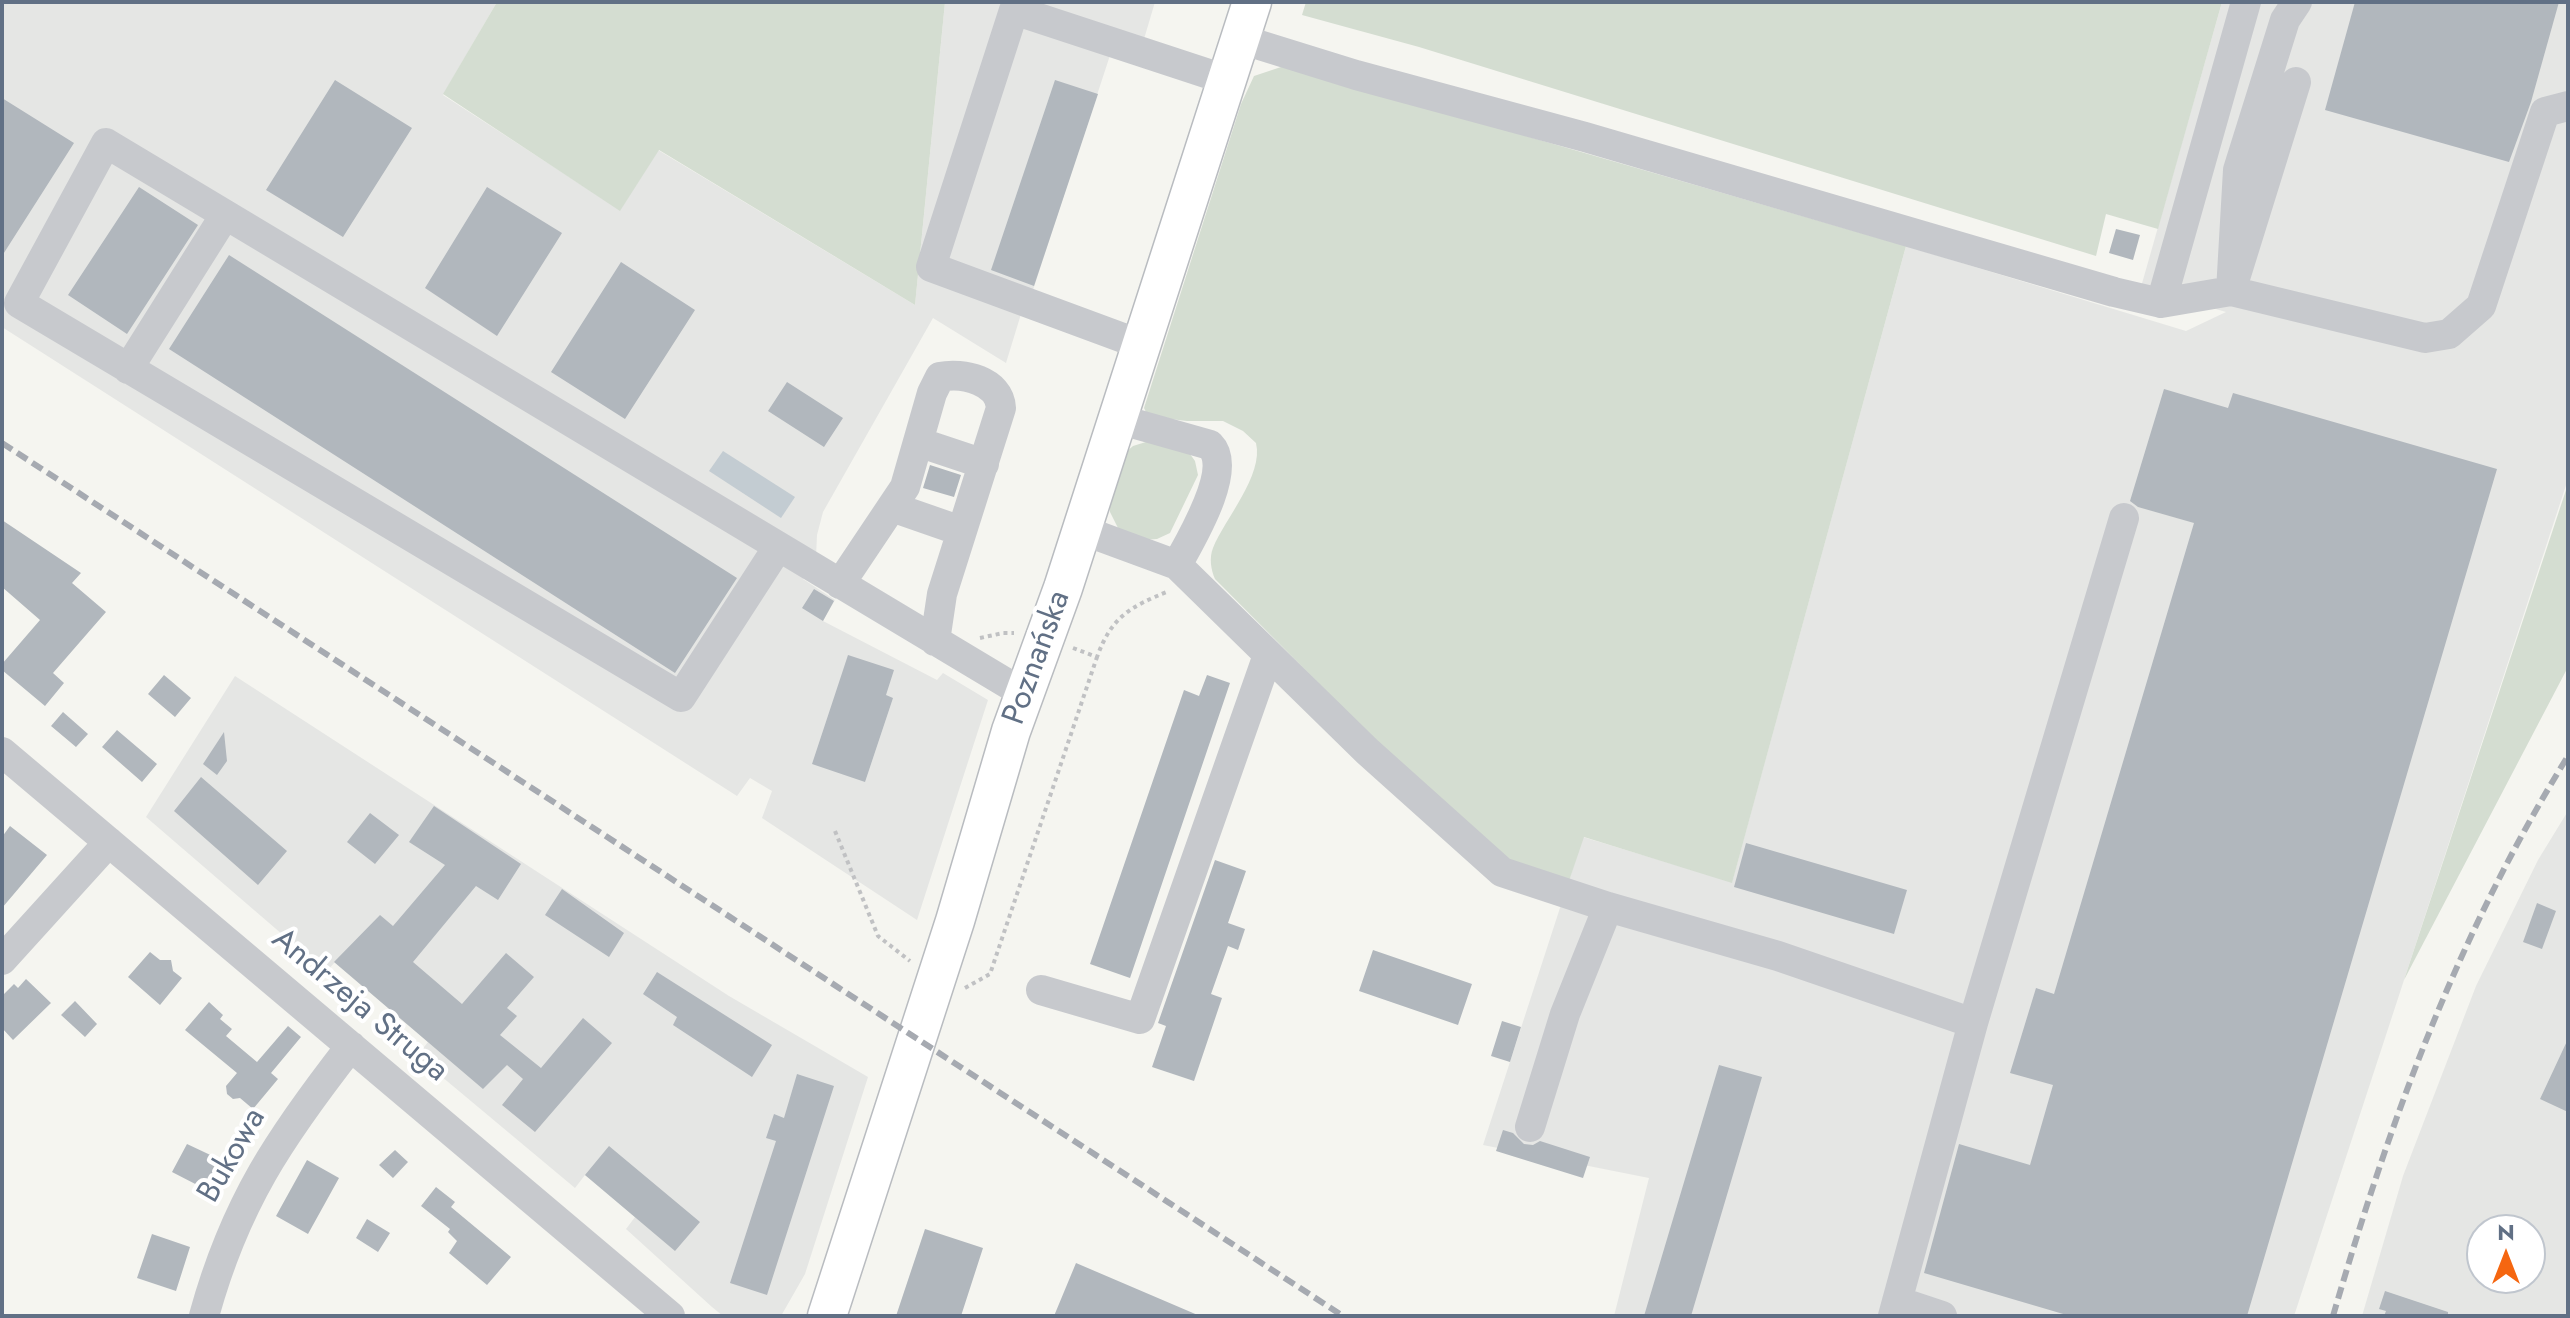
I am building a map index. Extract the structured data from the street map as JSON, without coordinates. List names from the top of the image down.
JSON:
{
  "streets": {
    "main road": ["Poznańska"],
    "street": ["Andrzeja Struga", "Bukowa"]
  },
  "crossings": [
    ["Andrzeja Struga", "Bukowa"]
  ],
  "north": "top"
}
